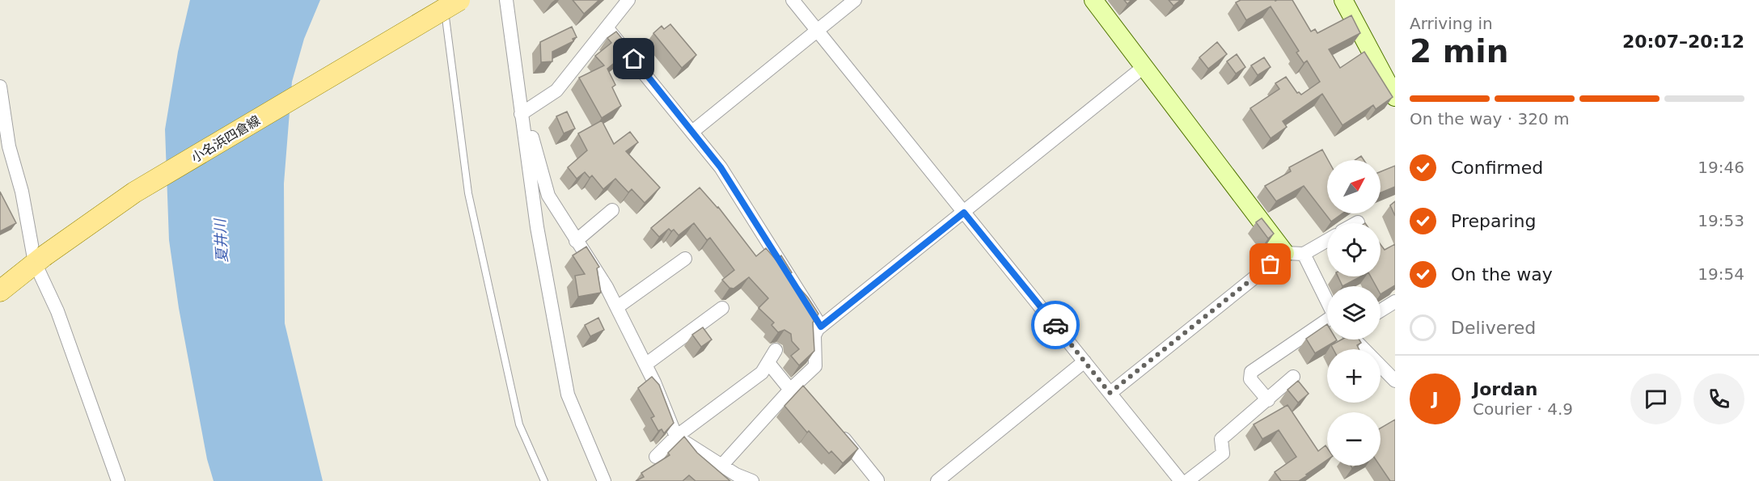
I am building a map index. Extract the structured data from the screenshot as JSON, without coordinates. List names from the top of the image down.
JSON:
{
  "streets": {
    "main road": ["小名浜四倉線"]
  },
  "water": ["夏井川"],
  "north": "top right",
  "page": {
    "heading": ["2 min", "Arriving in", "20:07–20:12"],
    "panel": ["Jordan", "Courier · 4.9"],
    "bar": "On the way · 320 m",
    "list": [
      ["Confirmed", "19:46"],
      ["Preparing", "19:53"],
      ["On the way", "19:54"],
      "Delivered"
    ],
    "map_buttons": ["+", "−"],
    "round": "J"
  }
}
